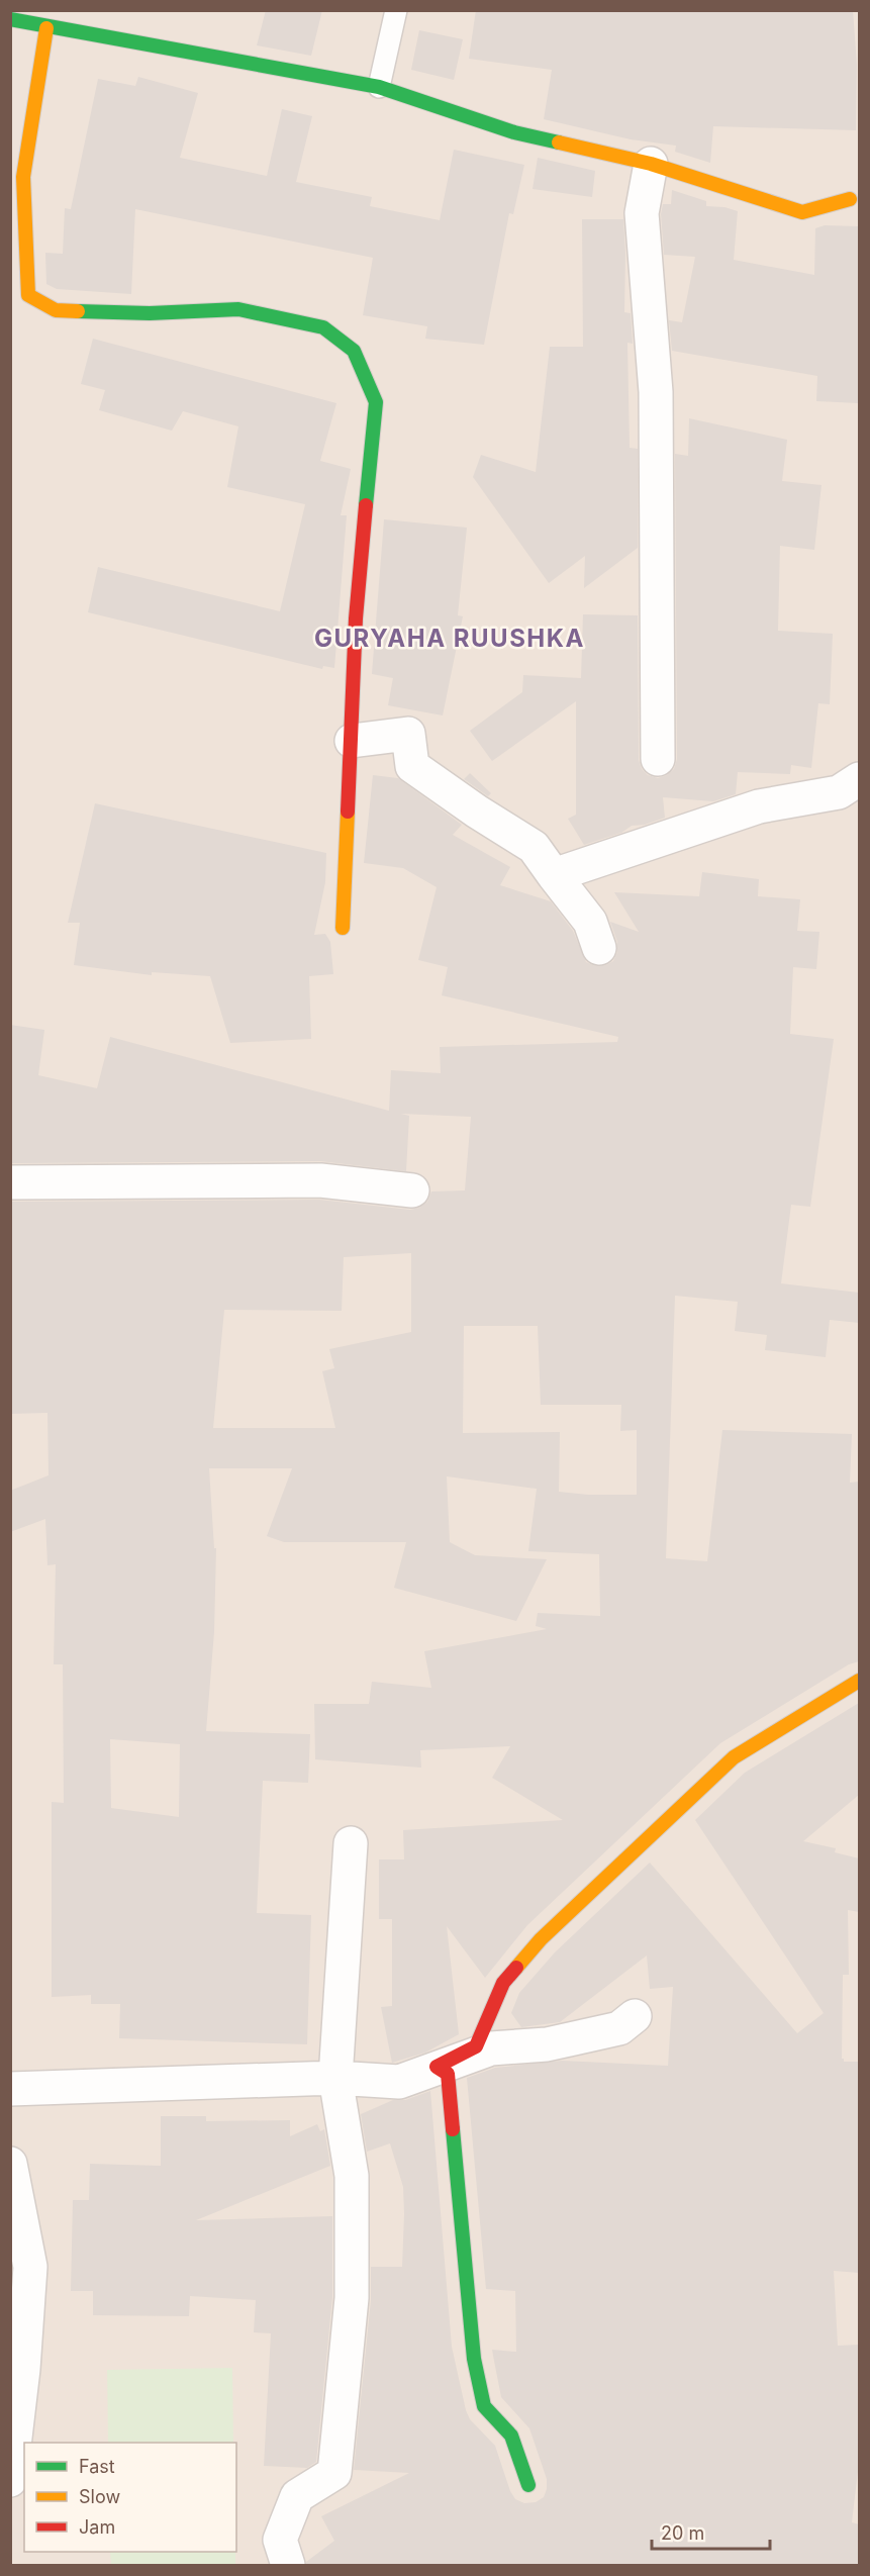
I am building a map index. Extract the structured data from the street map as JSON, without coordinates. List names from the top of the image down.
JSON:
{
  "districts": ["GURYAHA RUUSHKA"],
  "legend": ["Fast", "Slow", "Jam"],
  "scale_bar": "20 m"
}
